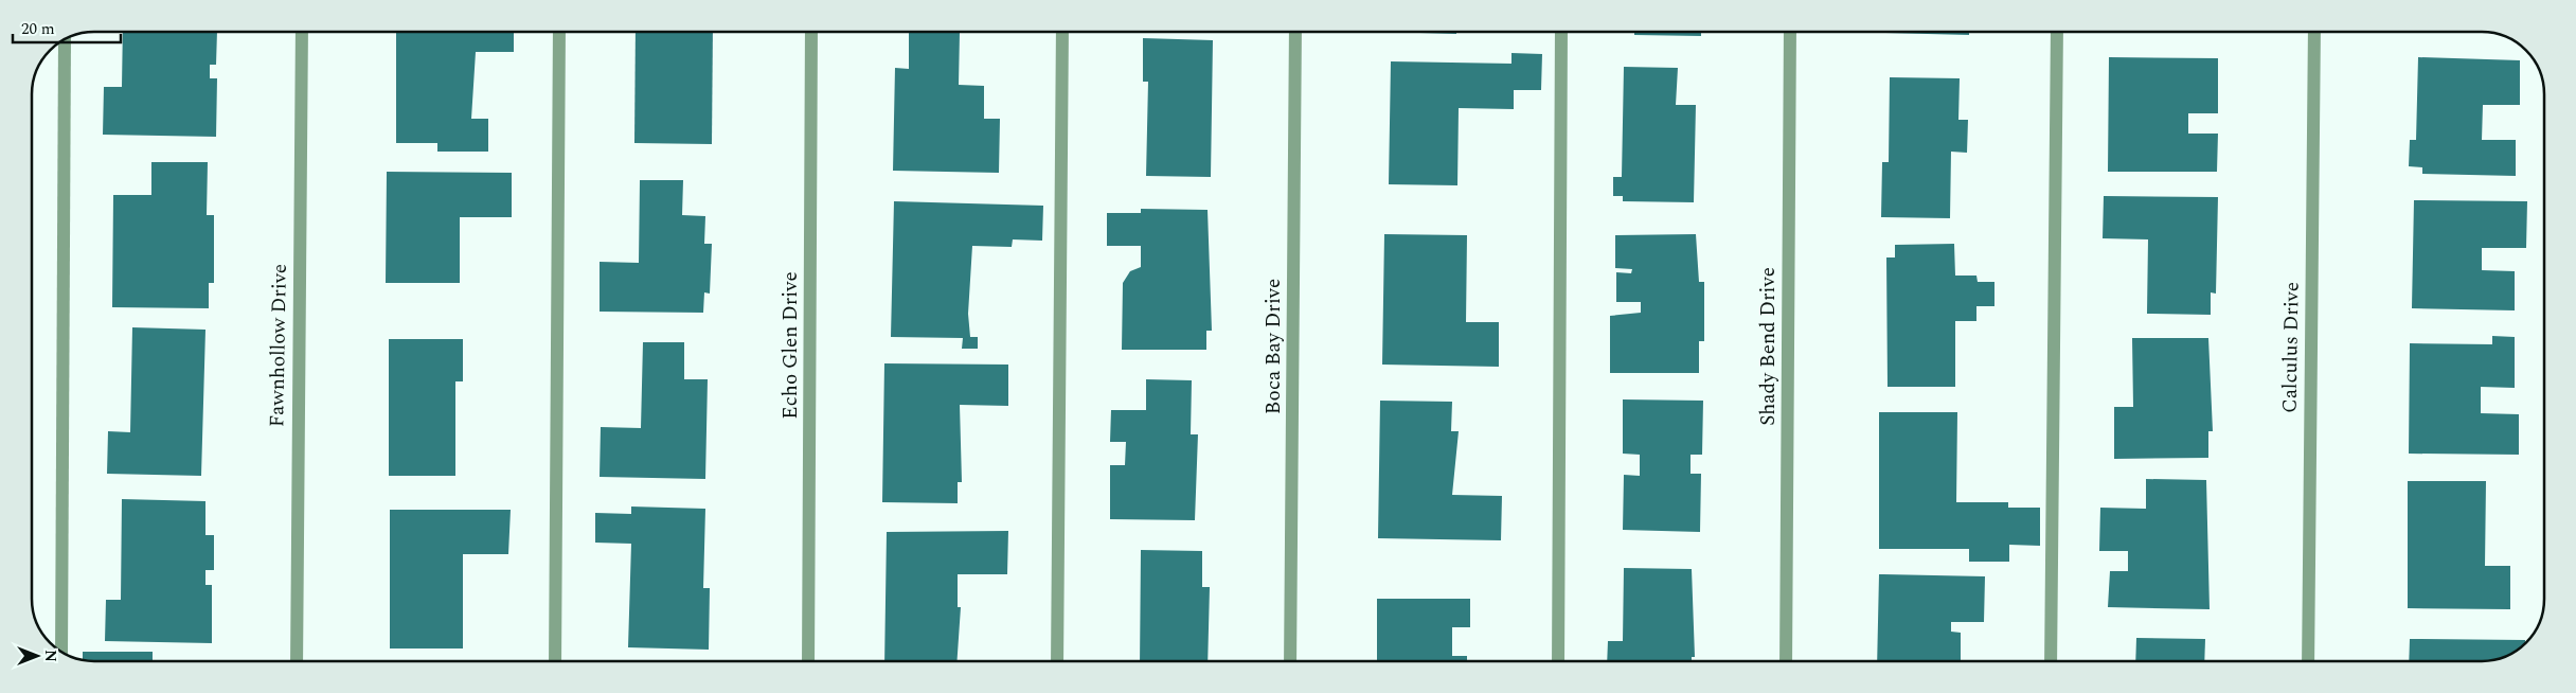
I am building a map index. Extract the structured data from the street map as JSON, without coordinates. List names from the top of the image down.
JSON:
{
  "streets": {
    "street": [
      "Fawnhollow Drive",
      "Echo Glen Drive",
      "Boca Bay Drive",
      "Shady Bend Drive",
      "Calculus Drive"
    ]
  },
  "scale_bar": "20 m",
  "north": "right"
}
